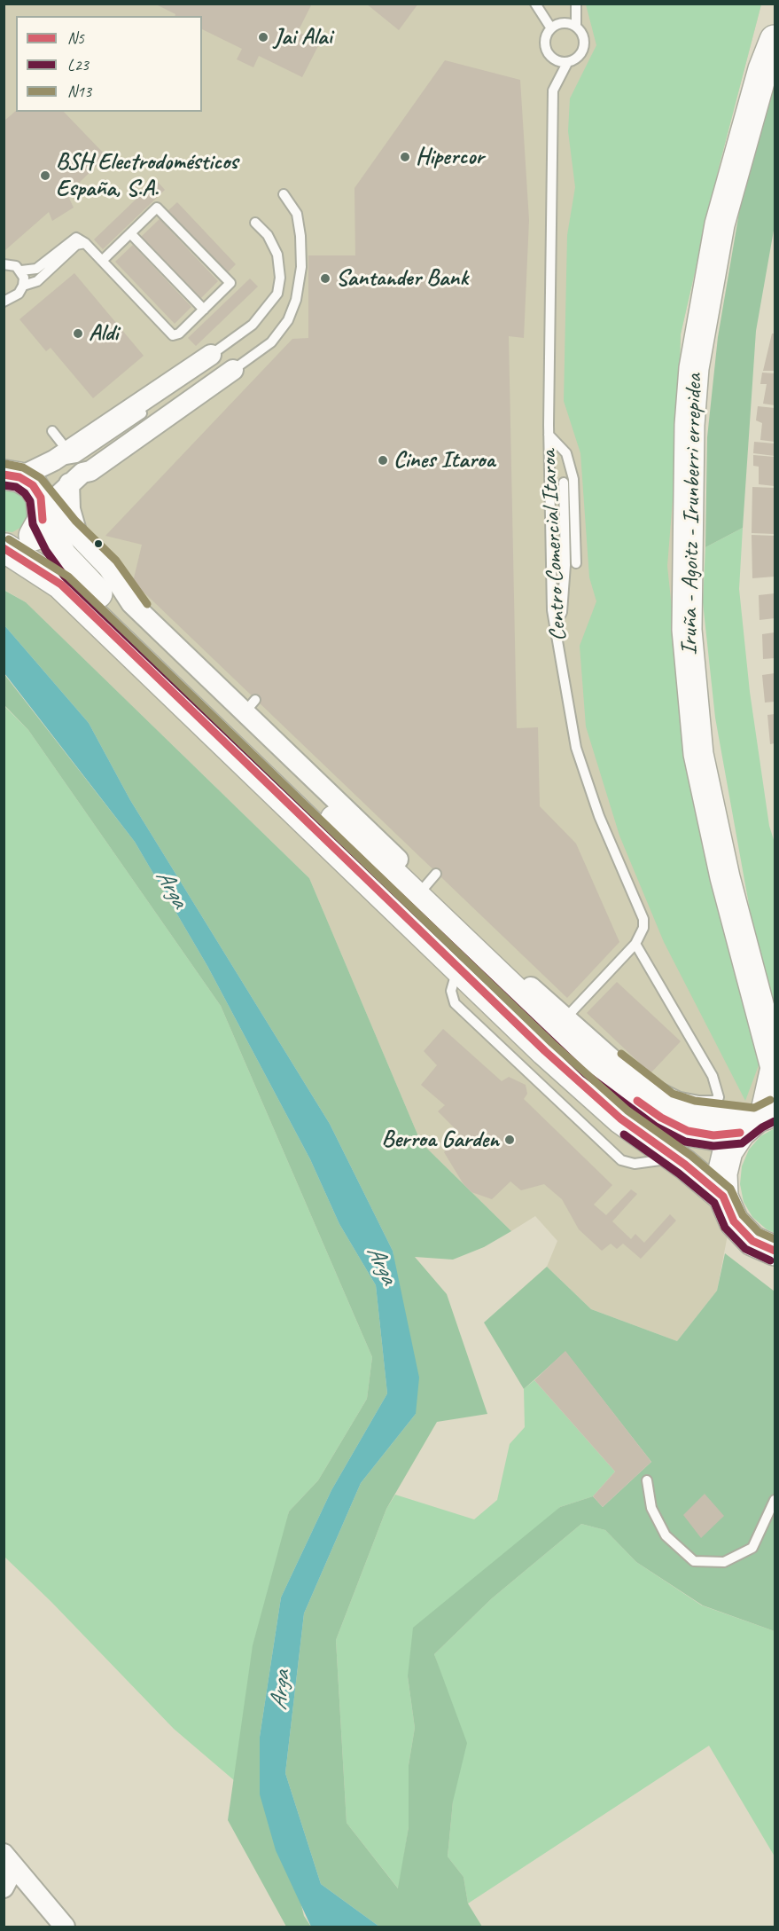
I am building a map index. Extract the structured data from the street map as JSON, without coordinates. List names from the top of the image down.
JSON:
{
  "streets": {
    "main road": ["Iruña - Agoitz - Irunberri errepidea"],
    "lane": ["Centro Comercial Itaroa"]
  },
  "water": ["Arga"],
  "places": [
    "Jai Alai",
    "Hipercor",
    "BSH Electrodomésticos España, S.A.",
    "Santander Bank",
    "Aldi",
    "Cines Itaroa",
    "Berroa Garden"
  ],
  "lines": ["transit line N13", "transit line N5", "transit line L23"],
  "legend": ["N5", "L23", "N13"]
}
